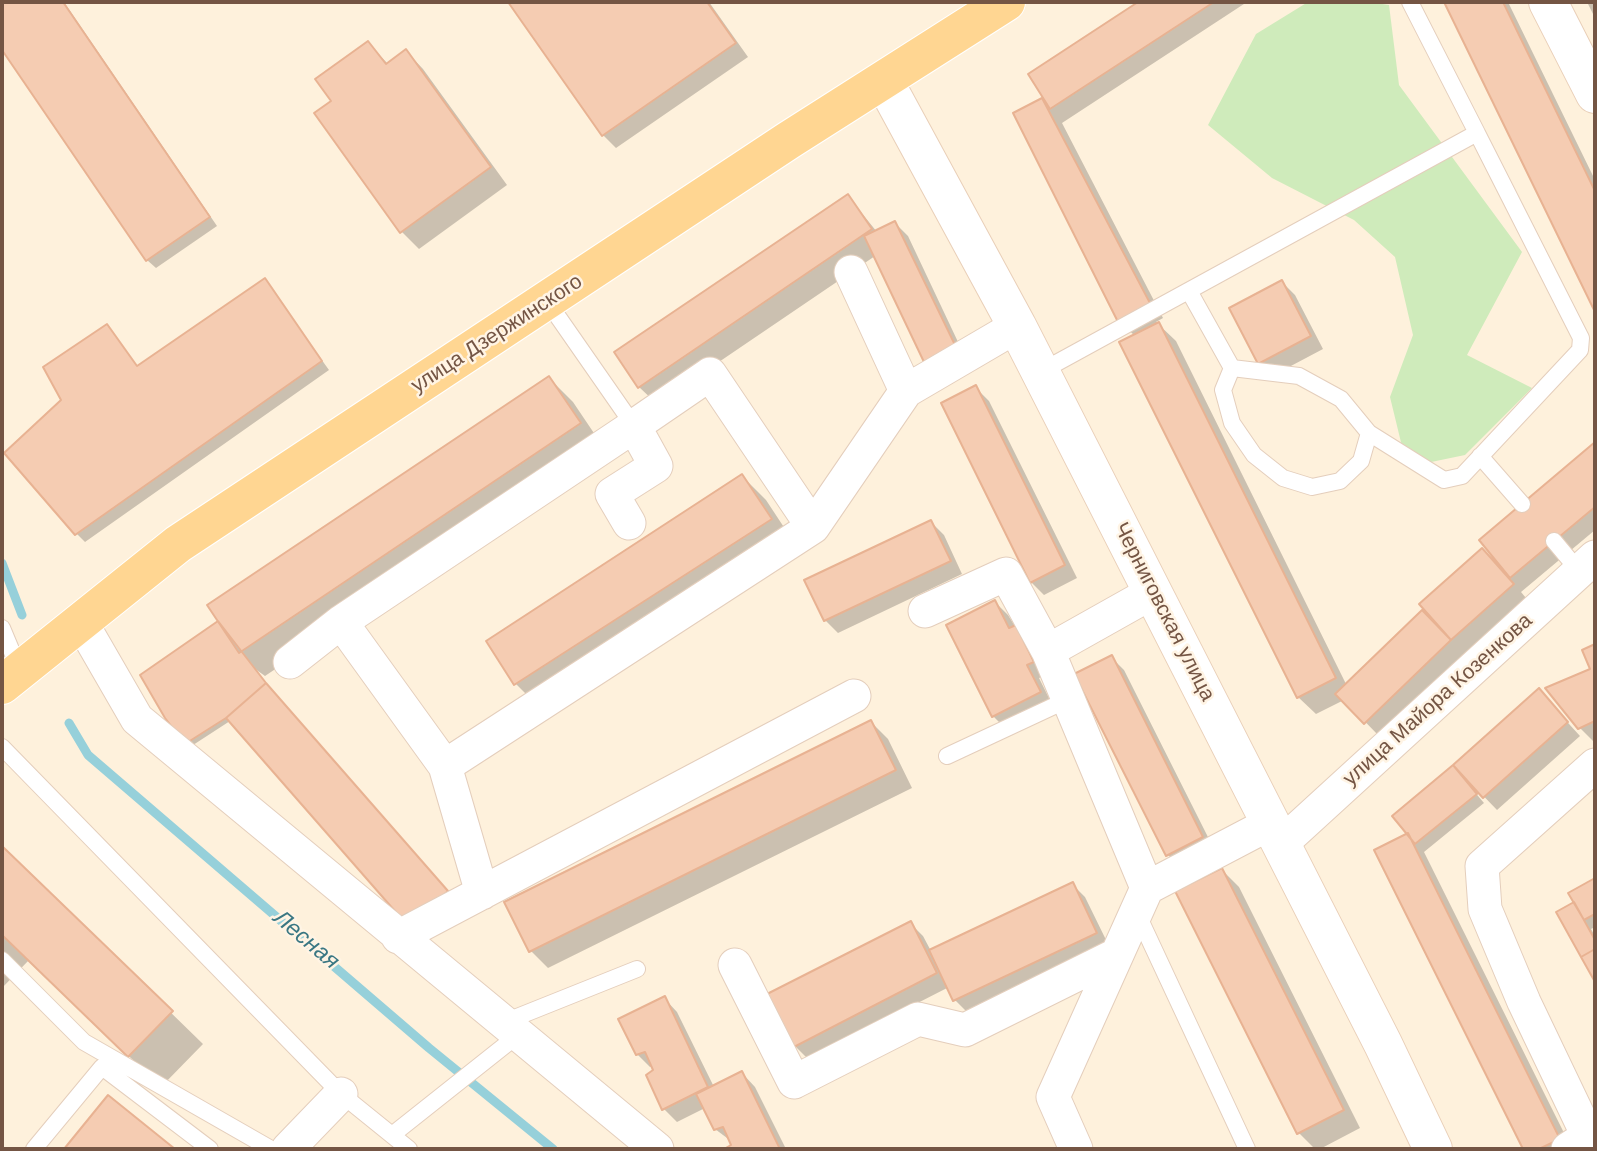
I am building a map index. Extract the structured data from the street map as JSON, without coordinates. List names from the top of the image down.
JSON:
{
  "streets": {
    "main road": ["улица Дзержинского", "Черниговская улица"],
    "street": ["улица Майора Козенкова"]
  },
  "crossings": [
    ["улица Дзержинского", "Черниговская улица"],
    ["Черниговская улица", "улица Майора Козенкова"]
  ],
  "water": ["Лесная"]
}
